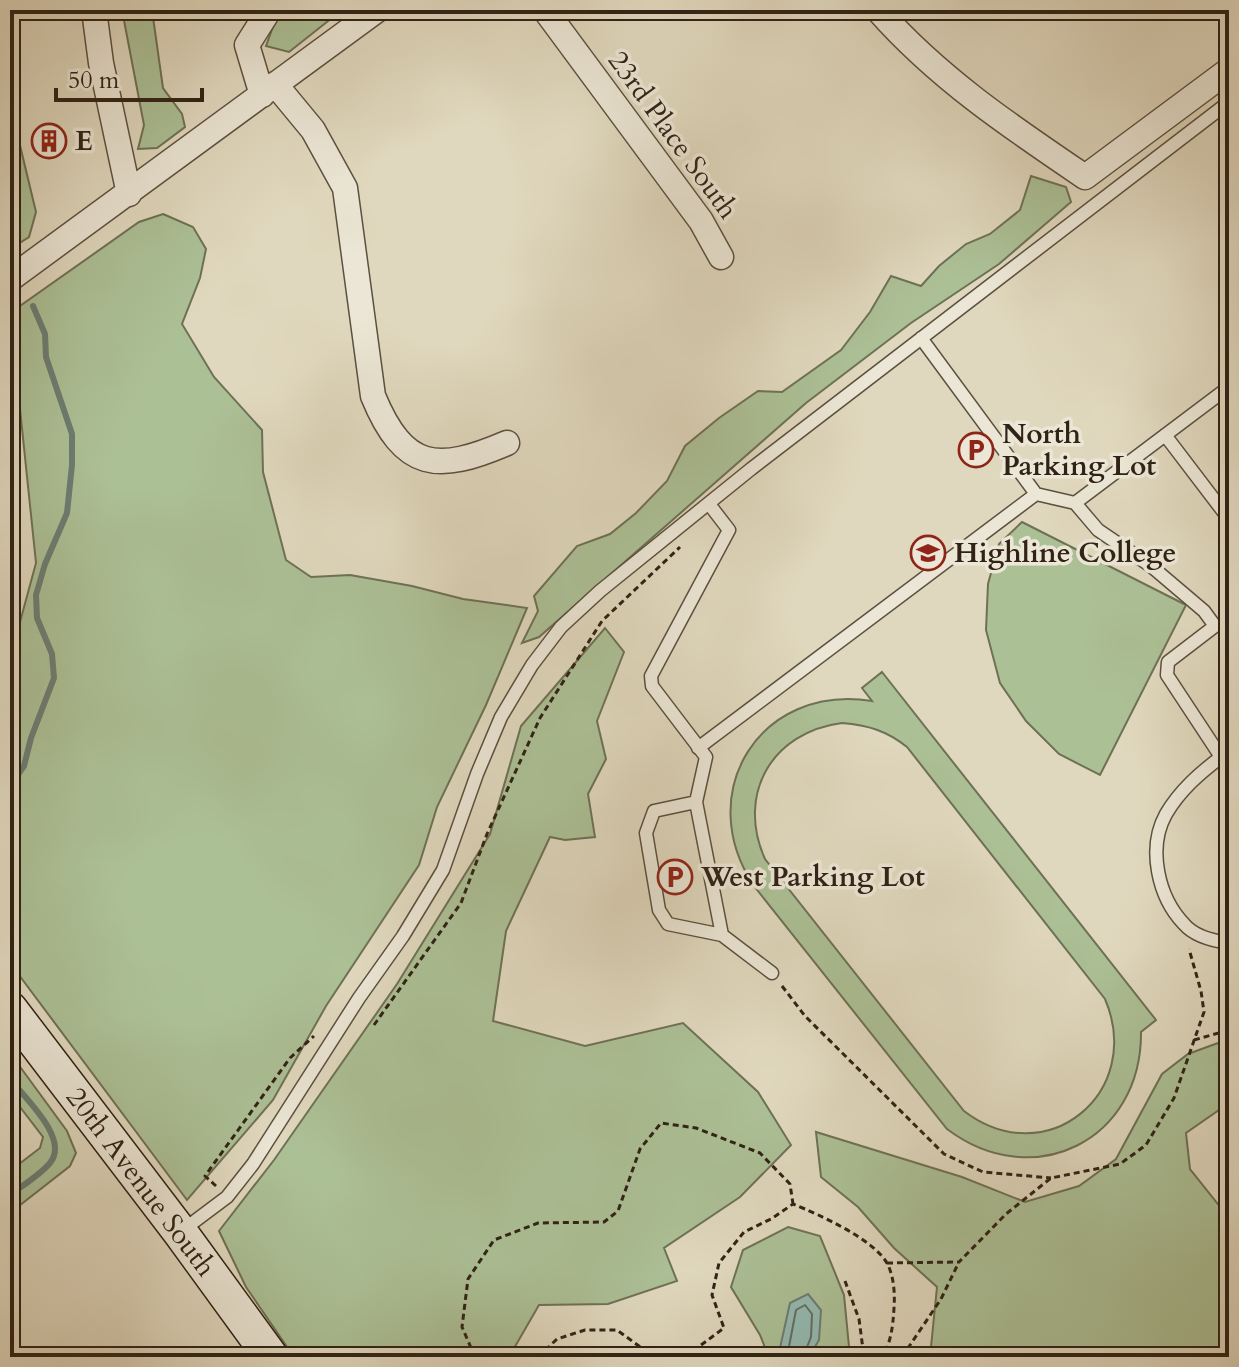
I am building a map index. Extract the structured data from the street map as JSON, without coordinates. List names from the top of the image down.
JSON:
{
  "streets": {
    "street": ["23rd Place South", "20th Avenue South"]
  },
  "places": {
    "building": ["E"],
    "parking": ["North Parking Lot", "West Parking Lot"],
    "school or university": ["Highline College"]
  },
  "scale_bar": "50 m"
}
